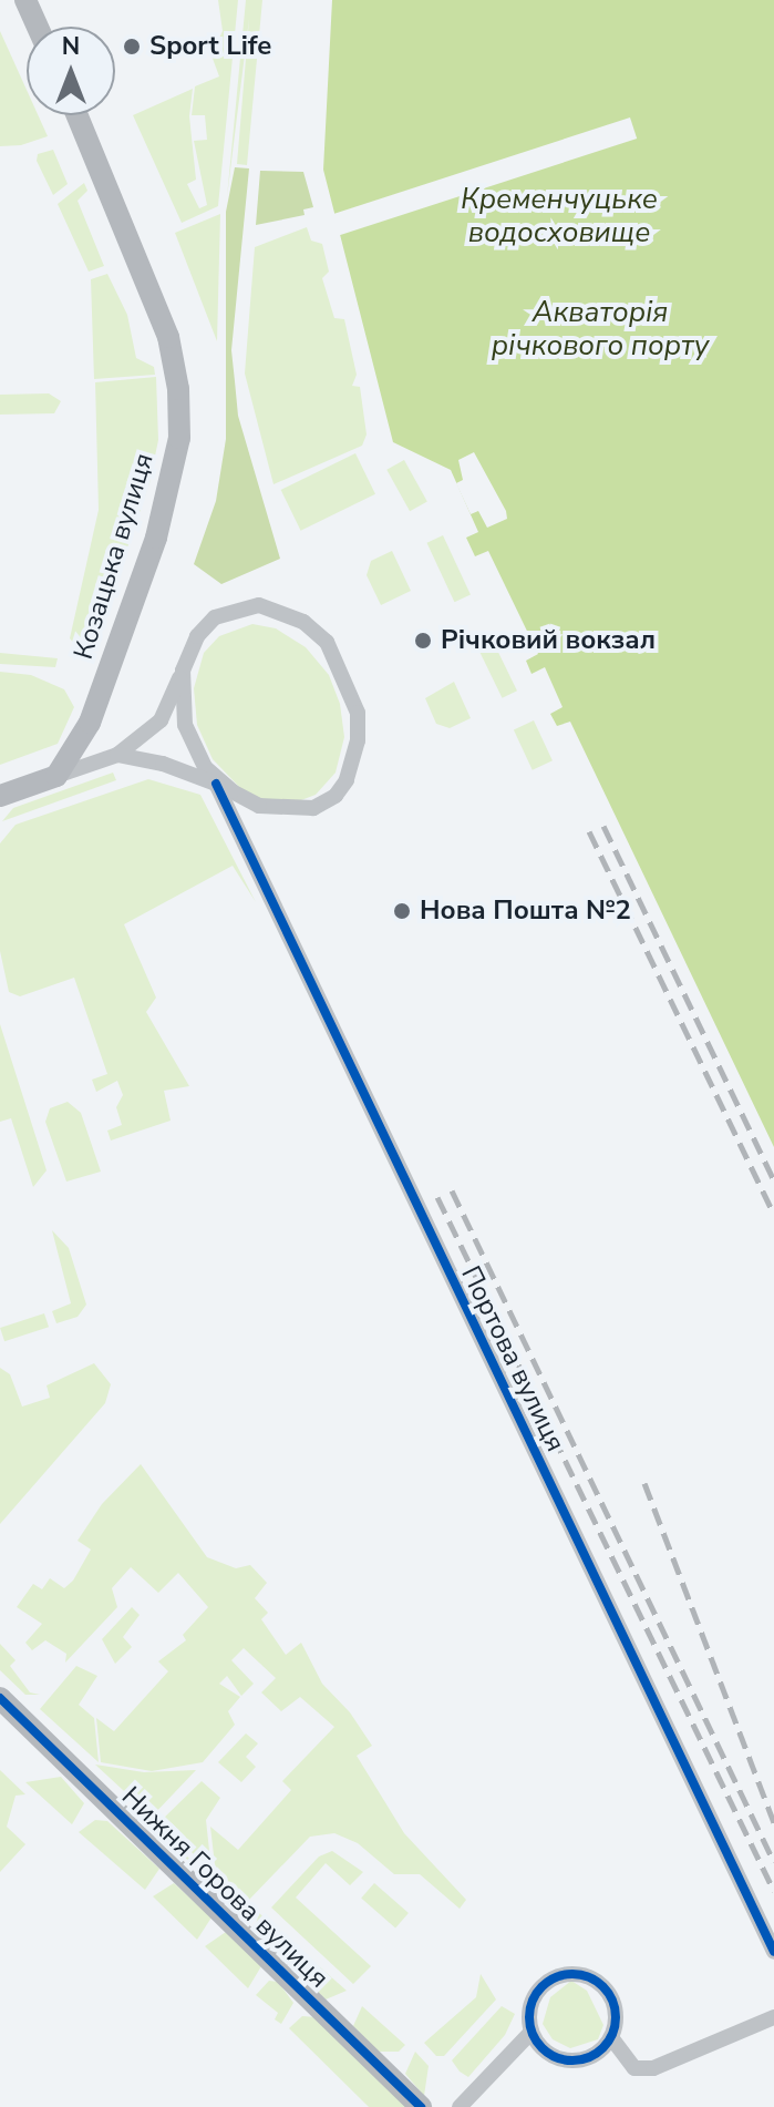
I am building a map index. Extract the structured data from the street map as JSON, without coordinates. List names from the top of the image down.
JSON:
{
  "streets": {
    "main road": ["Козацька вулиця", "Нижня Горова вулиця"],
    "street": ["Портова вулиця"]
  },
  "water": ["Кременчуцьке водосховище", "Акваторія річкового порту"],
  "places": ["Sport Life", "Річковий вокзал", "Нова Пошта №2"],
  "north": "top"
}
